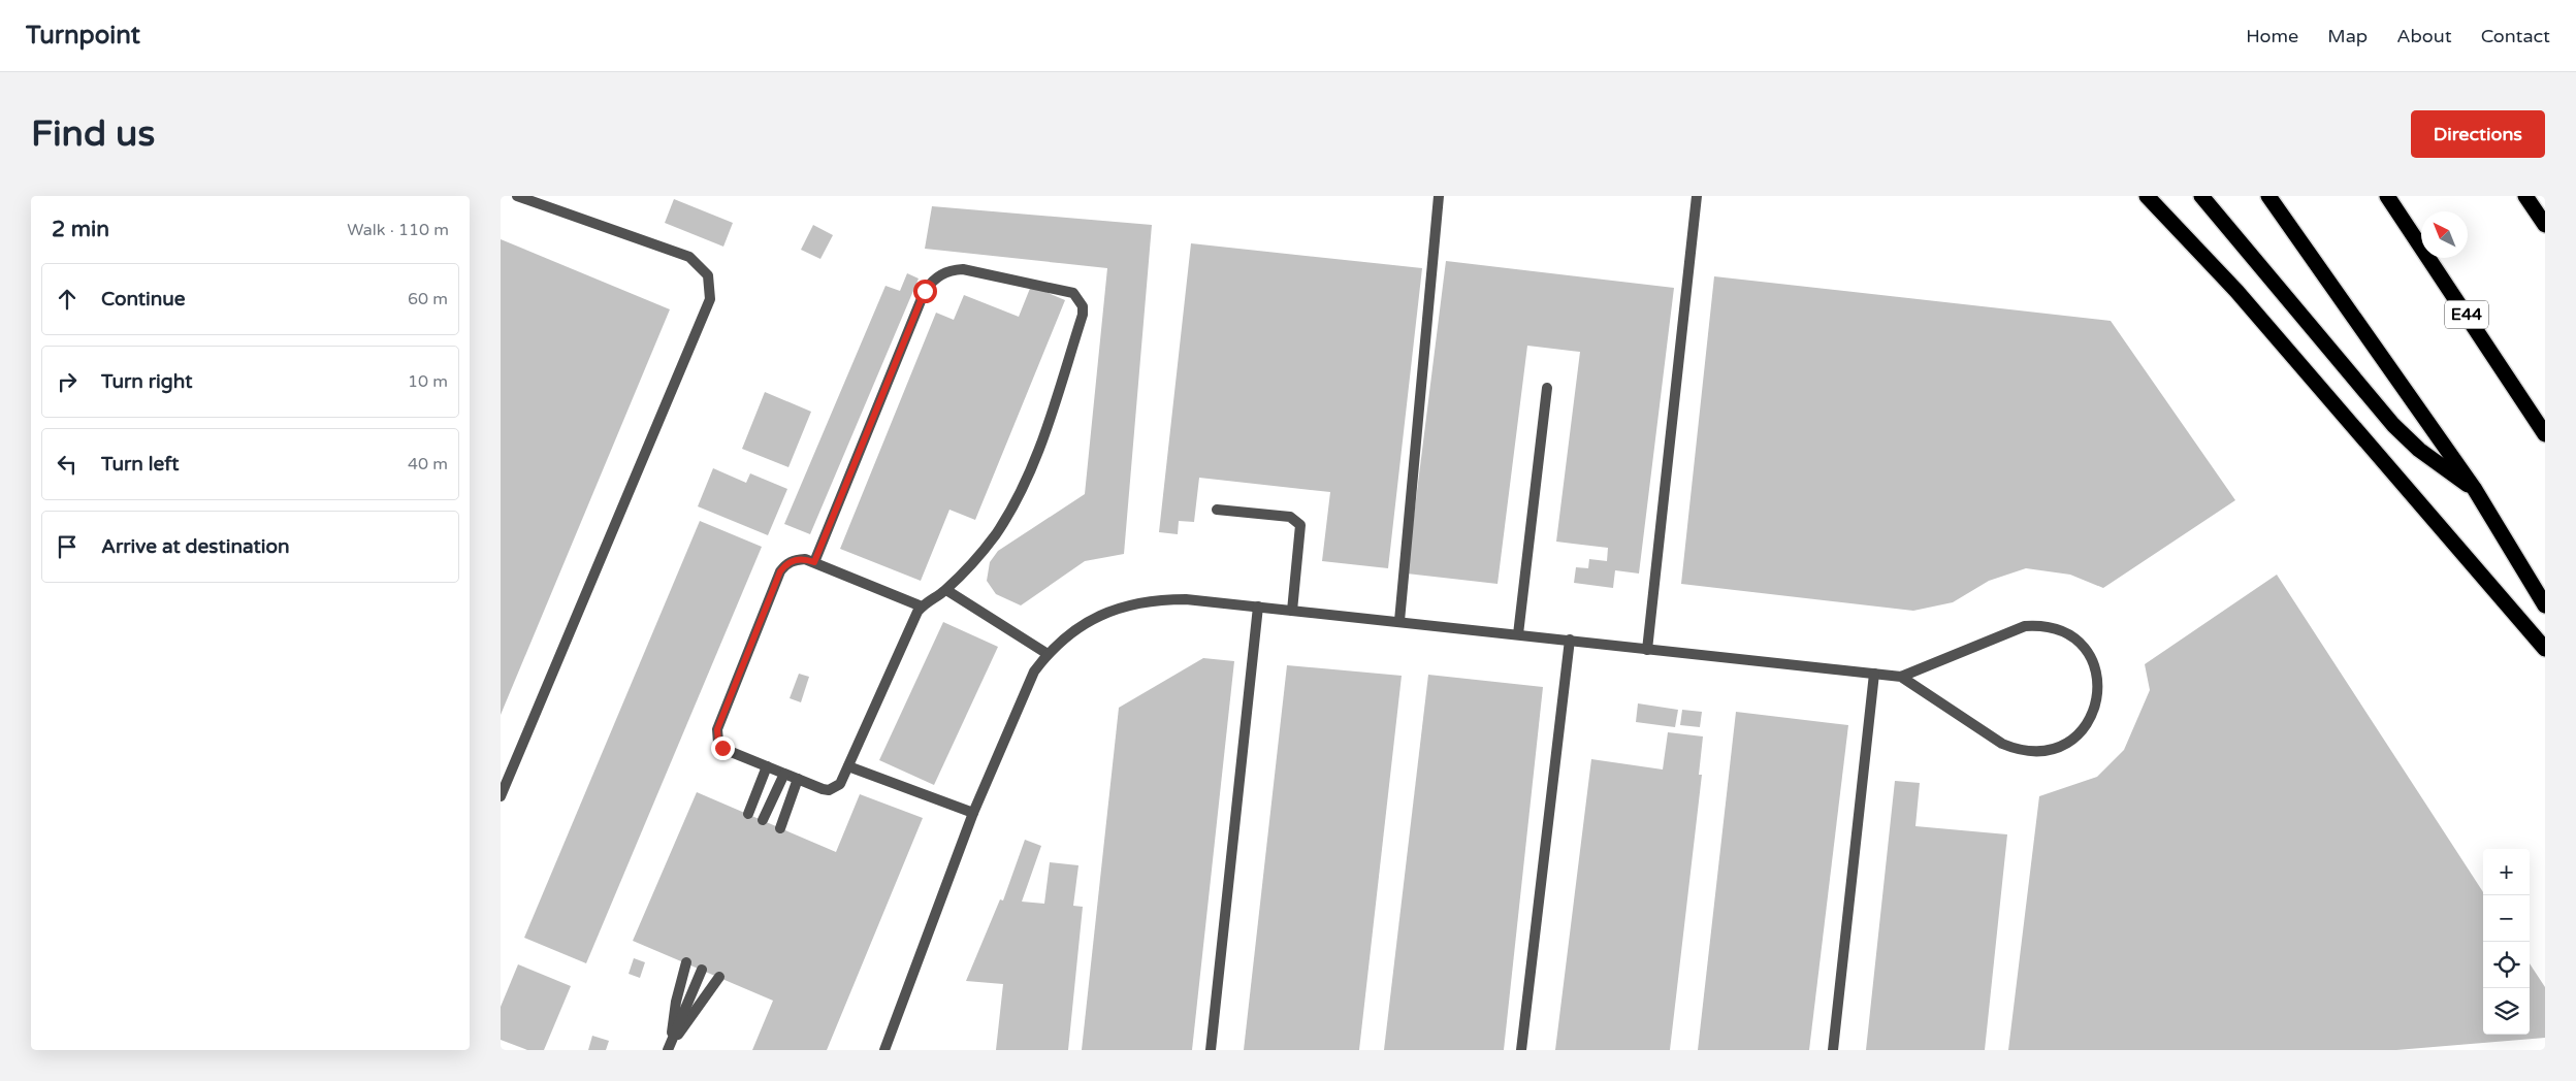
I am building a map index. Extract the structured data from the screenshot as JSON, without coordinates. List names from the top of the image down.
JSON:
{
  "streets": {
    "highway": ["E44"]
  },
  "north": "top left",
  "page": {
    "header": "Turnpoint",
    "nav": [
      "Home",
      "Map",
      "About",
      "Contact"
    ],
    "buttons": "Directions",
    "title": "Find us",
    "heading": ["2 min", "Walk · 110 m"],
    "list": [
      ["Continue", "60 m"],
      ["Turn right", "10 m"],
      ["Turn left", "40 m"],
      "Arrive at destination"
    ],
    "map_buttons": ["+", "−"]
  }
}
